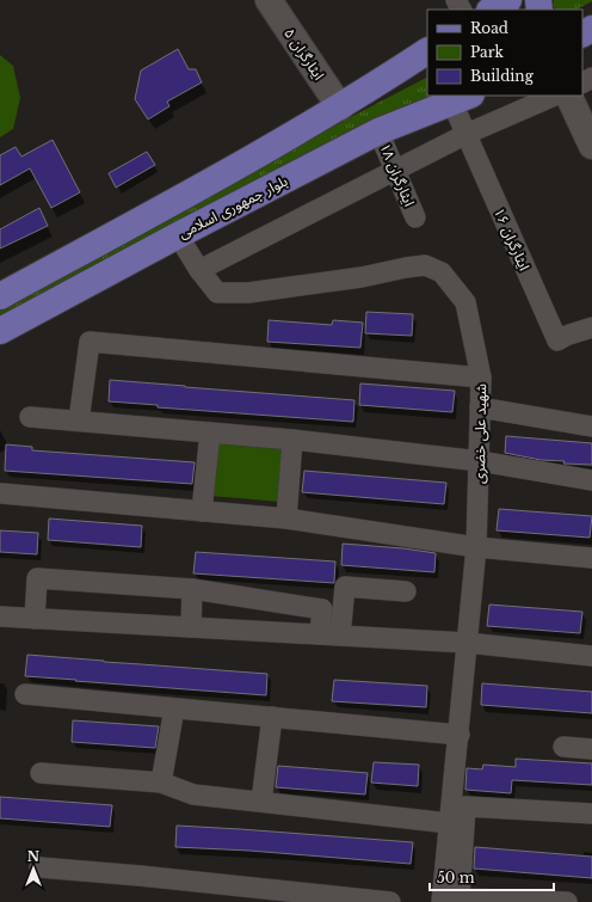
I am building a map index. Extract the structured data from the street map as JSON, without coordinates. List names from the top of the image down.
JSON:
{
  "streets": {
    "main road": ["بلوار جمهوری اسلامی"],
    "street": [
      "ایثارگران ۵",
      "ایثارگران ۱۸",
      "ایثارگران ۱۶",
      "شهید علی خضری"
    ]
  },
  "crossings": [
    ["ایثارگران ۱۸", "بلوار جمهوری اسلامی"],
    ["بلوار جمهوری اسلامی", "ایثارگران ۱۶"],
    ["بلوار جمهوری اسلامی", "شهید علی خضری"]
  ],
  "legend": ["Road", "Park", "Building"],
  "scale_bar": "50 m",
  "north": "top"
}
